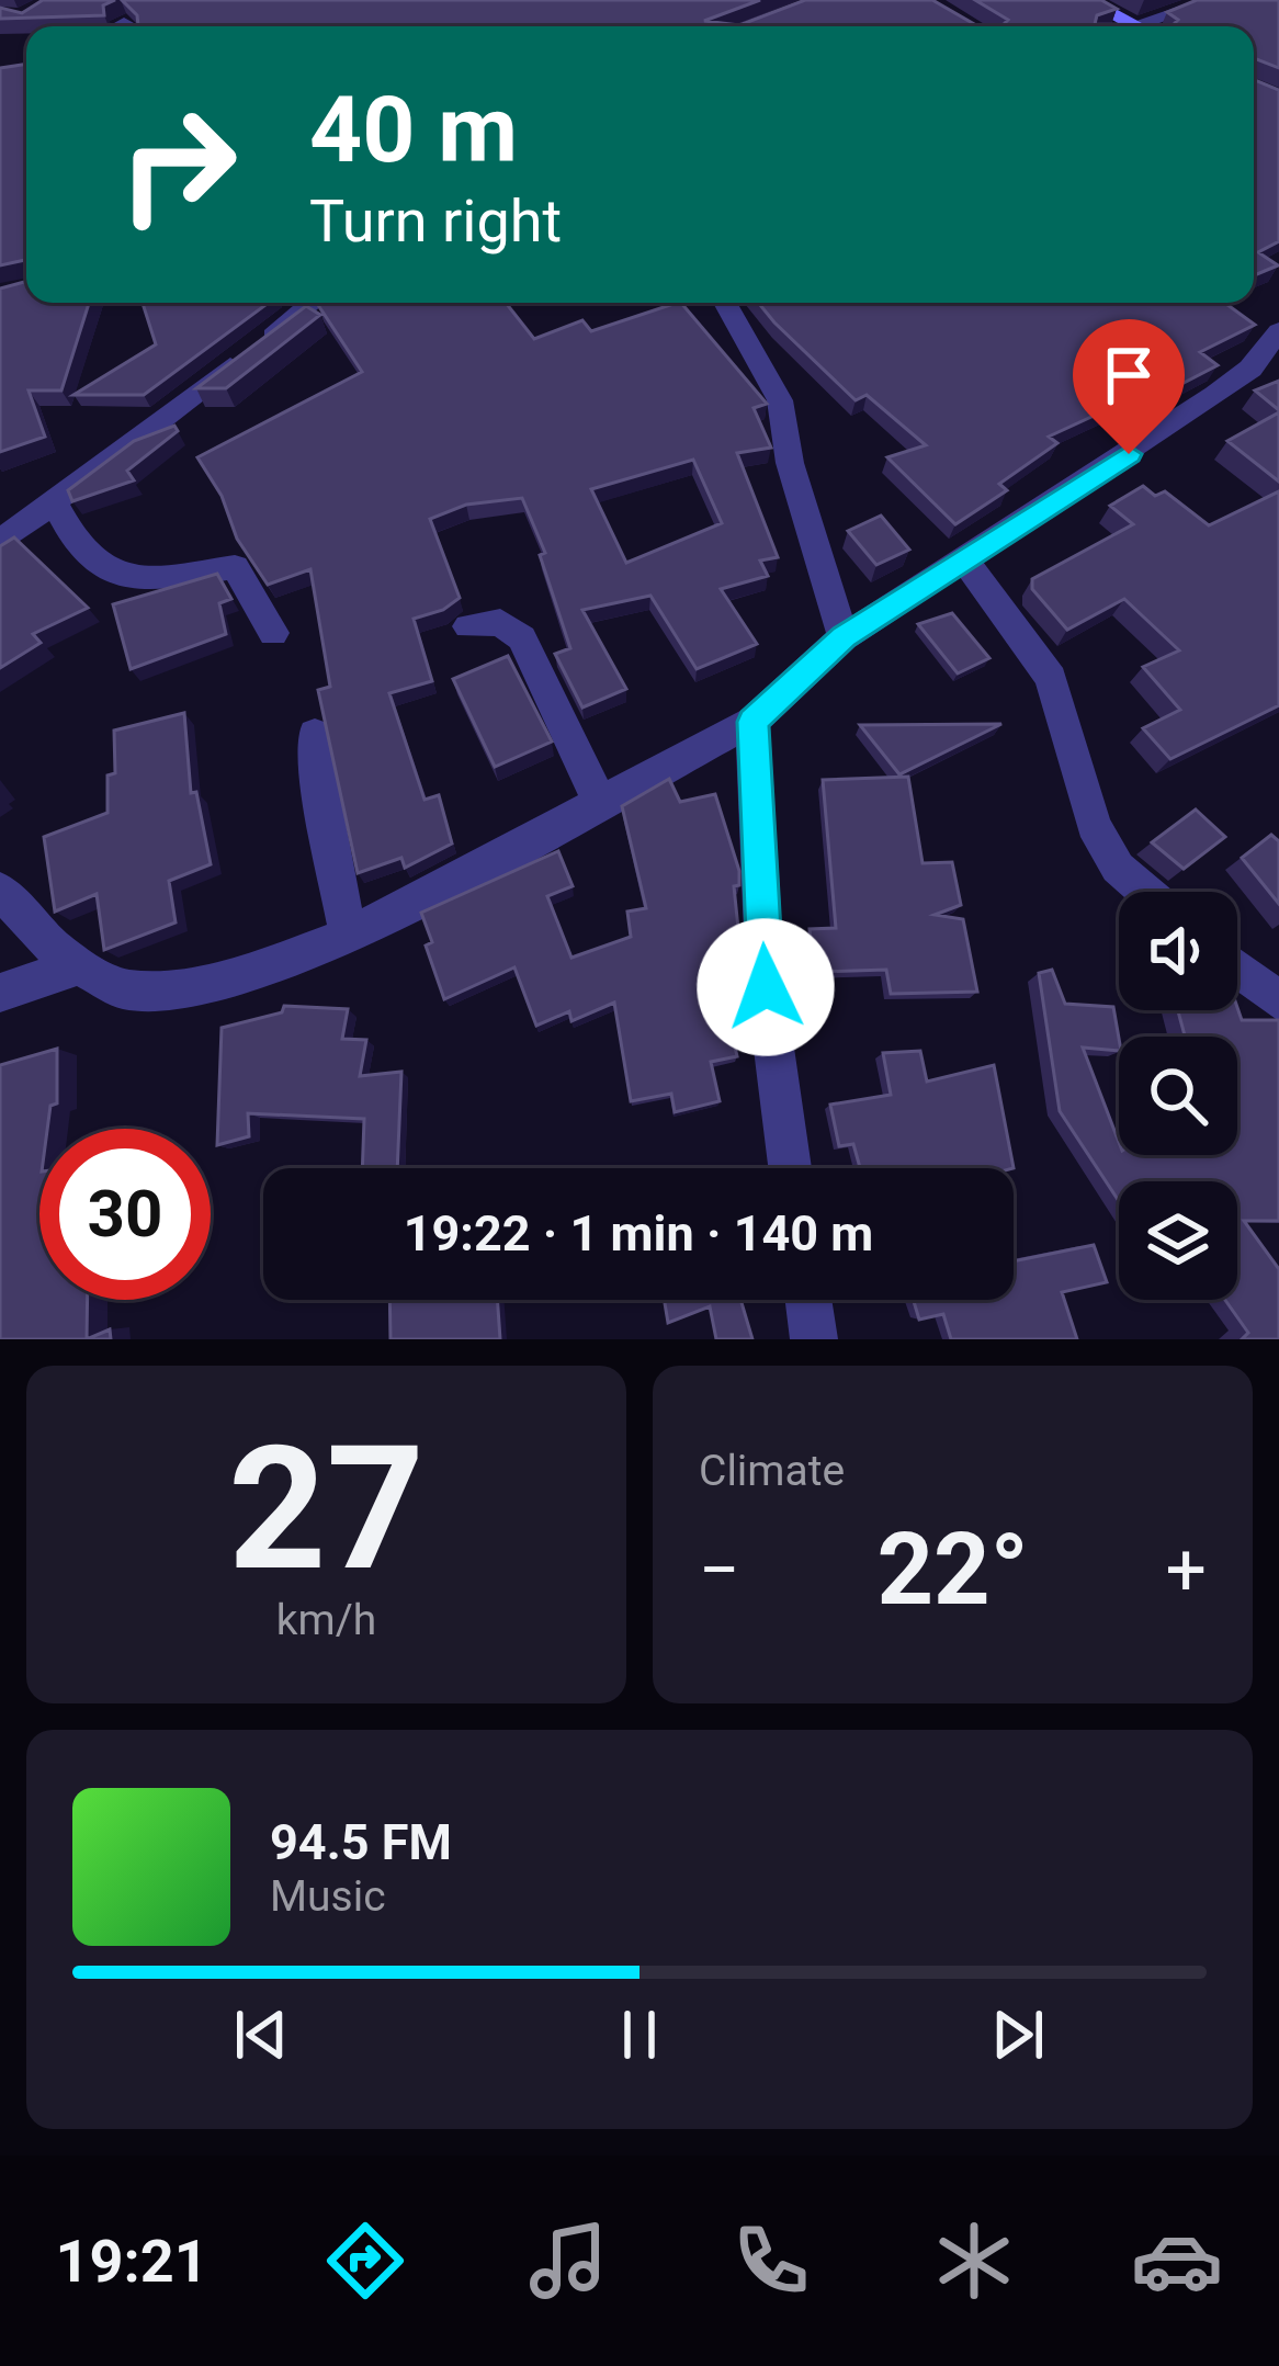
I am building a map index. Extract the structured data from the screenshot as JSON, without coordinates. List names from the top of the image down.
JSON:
{
  "page": {
    "turn": ["40 m", "Turn right"],
    "limit": "30",
    "trip": "19:22 · 1 min · 140 m",
    "tile": [
      ["27", "km/h"],
      "Climate"
    ],
    "heat": ["−", "22°", "+"],
    "song": ["94.5 FM", "Music"],
    "tabs": "19:21"
  }
}
